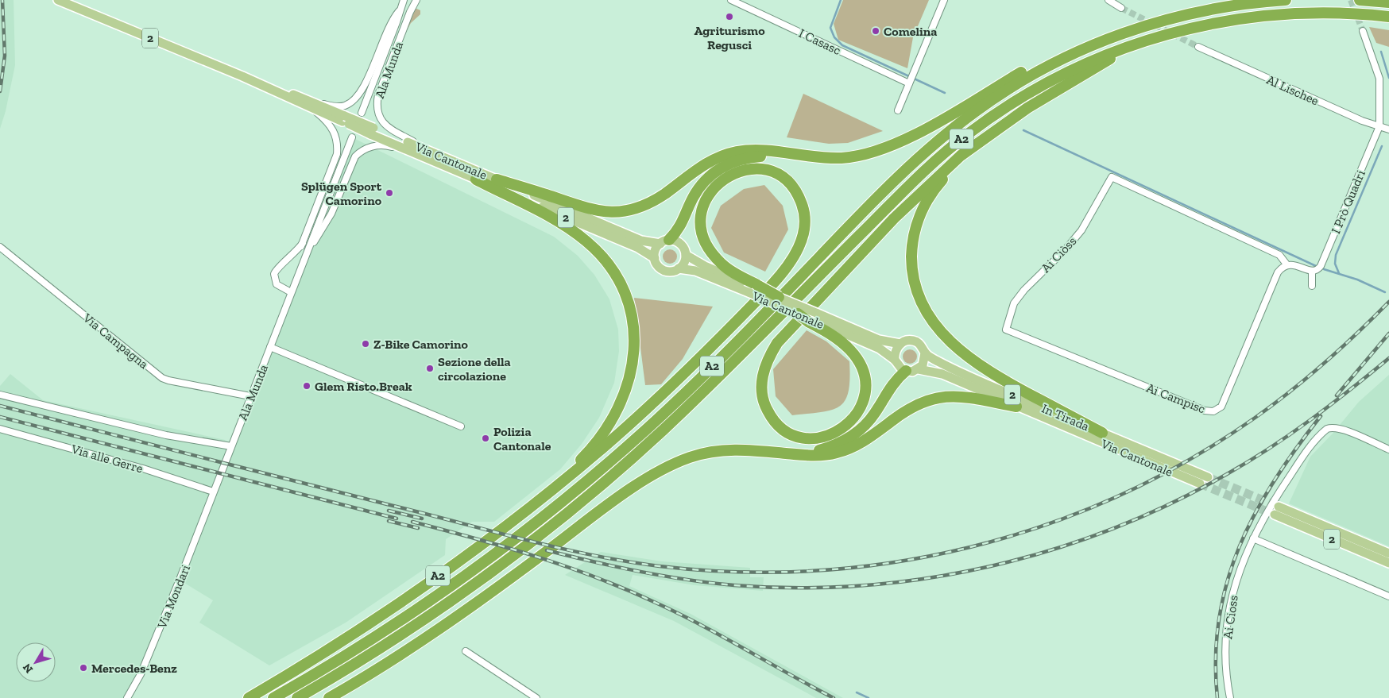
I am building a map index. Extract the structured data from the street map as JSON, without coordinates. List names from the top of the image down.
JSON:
{
  "streets": {
    "highway": ["A2"],
    "main road": ["2", "Via Cantonale", "In Tirada"],
    "street": [
      "I Casasc",
      "Ala Munda",
      "Al Lischee",
      "I Prò Quadri",
      "Ai Ciòss",
      "Via Campagna",
      "Ai Campisc",
      "Via alle Gerre",
      "Via Mondari",
      "Ai Cioss"
    ]
  },
  "crossings": [
    ["Ala Munda", "Via Cantonale"],
    ["Ala Munda", "Via Campagna"],
    ["Ala Munda", "Via alle Gerre"],
    ["Ala Munda", "Via Mondari"],
    ["Al Lischee", "I Prò Quadri"],
    ["A2", "Via Cantonale"],
    ["A2", "In Tirada"],
    ["Via Cantonale", "In Tirada"],
    ["Ai Ciòss", "Ai Campisc"],
    ["Via alle Gerre", "Via Mondari"]
  ],
  "places": [
    "Agriturismo Regusci",
    "Comelina",
    "Splügen Sport Camorino",
    "Z-Bike Camorino",
    "Sezione della circolazione",
    "Glem Risto.Break",
    "Polizia Cantonale",
    "Mercedes-Benz"
  ],
  "north": "bottom left"
}
